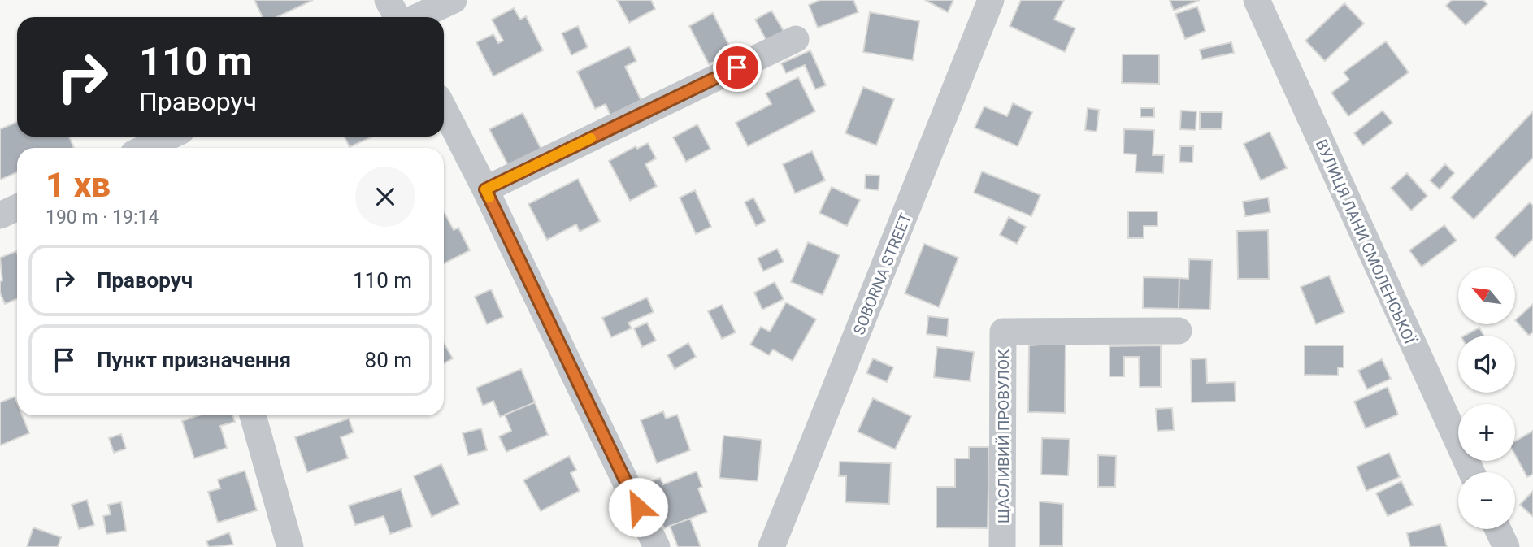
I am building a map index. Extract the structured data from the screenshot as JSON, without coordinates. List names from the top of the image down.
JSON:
{
  "streets": {
    "street": ["ВУЛИЦЯ ЛАНИ СМОЛЕНСЬКОЇ", "SOBORNA STREET", "ЩАСЛИВИЙ ПРОВУЛОК"]
  },
  "north": "top left",
  "page": {
    "turn": ["110 m", "Праворуч"],
    "heading": ["1 хв", "190 m · 19:14"],
    "list": [
      {
        "name": "Праворуч",
        "value": "110 m"
      },
      {
        "name": "Пункт призначення",
        "value": "80 m"
      }
    ],
    "map_buttons": ["+", "−"]
  }
}
